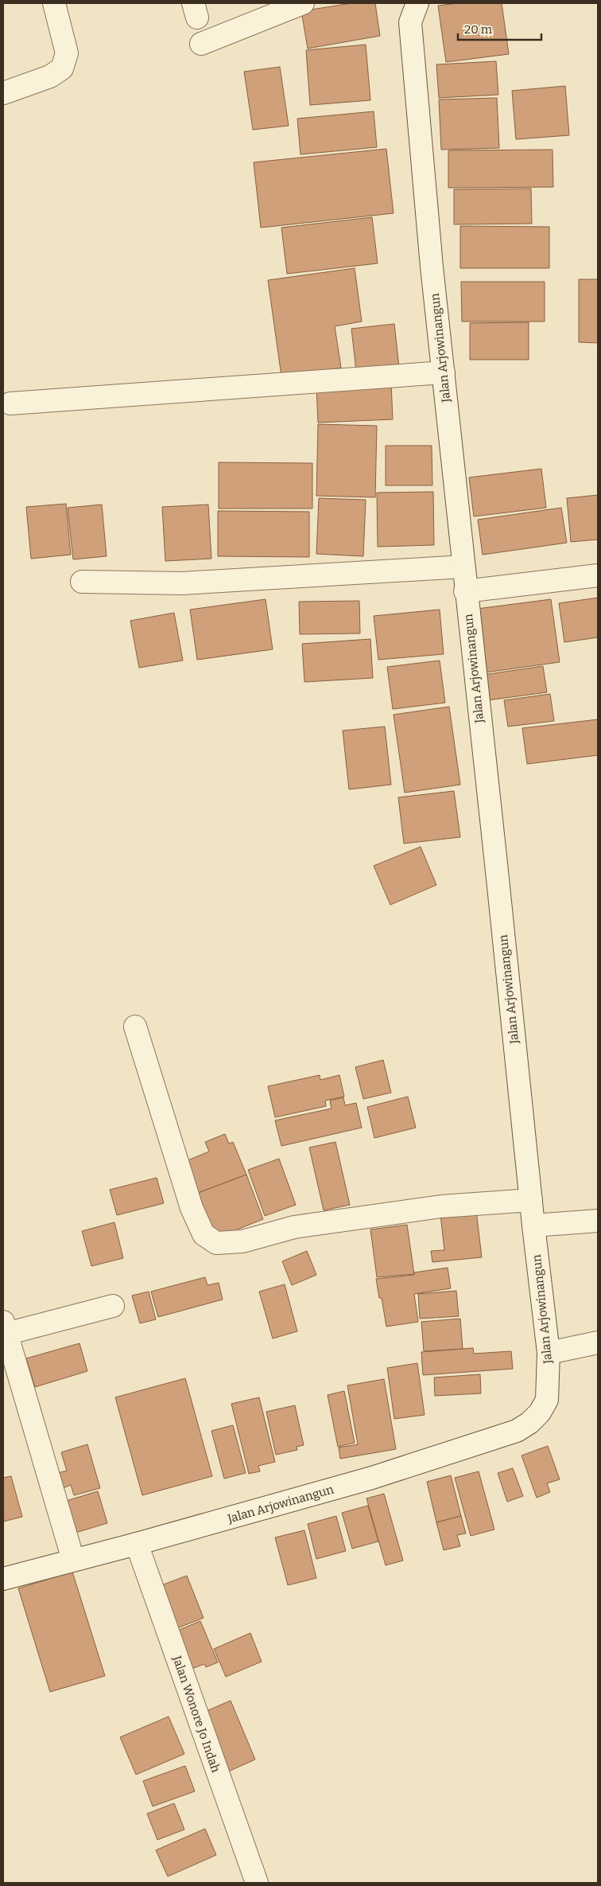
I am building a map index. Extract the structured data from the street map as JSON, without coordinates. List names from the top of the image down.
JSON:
{
  "streets": {
    "street": ["Jalan Arjowinangun", "Jalan Wonore Jo Indah"]
  },
  "crossings": [
    ["Jalan Arjowinangun", "Jalan Wonore Jo Indah"]
  ],
  "scale_bar": "20 m"
}
